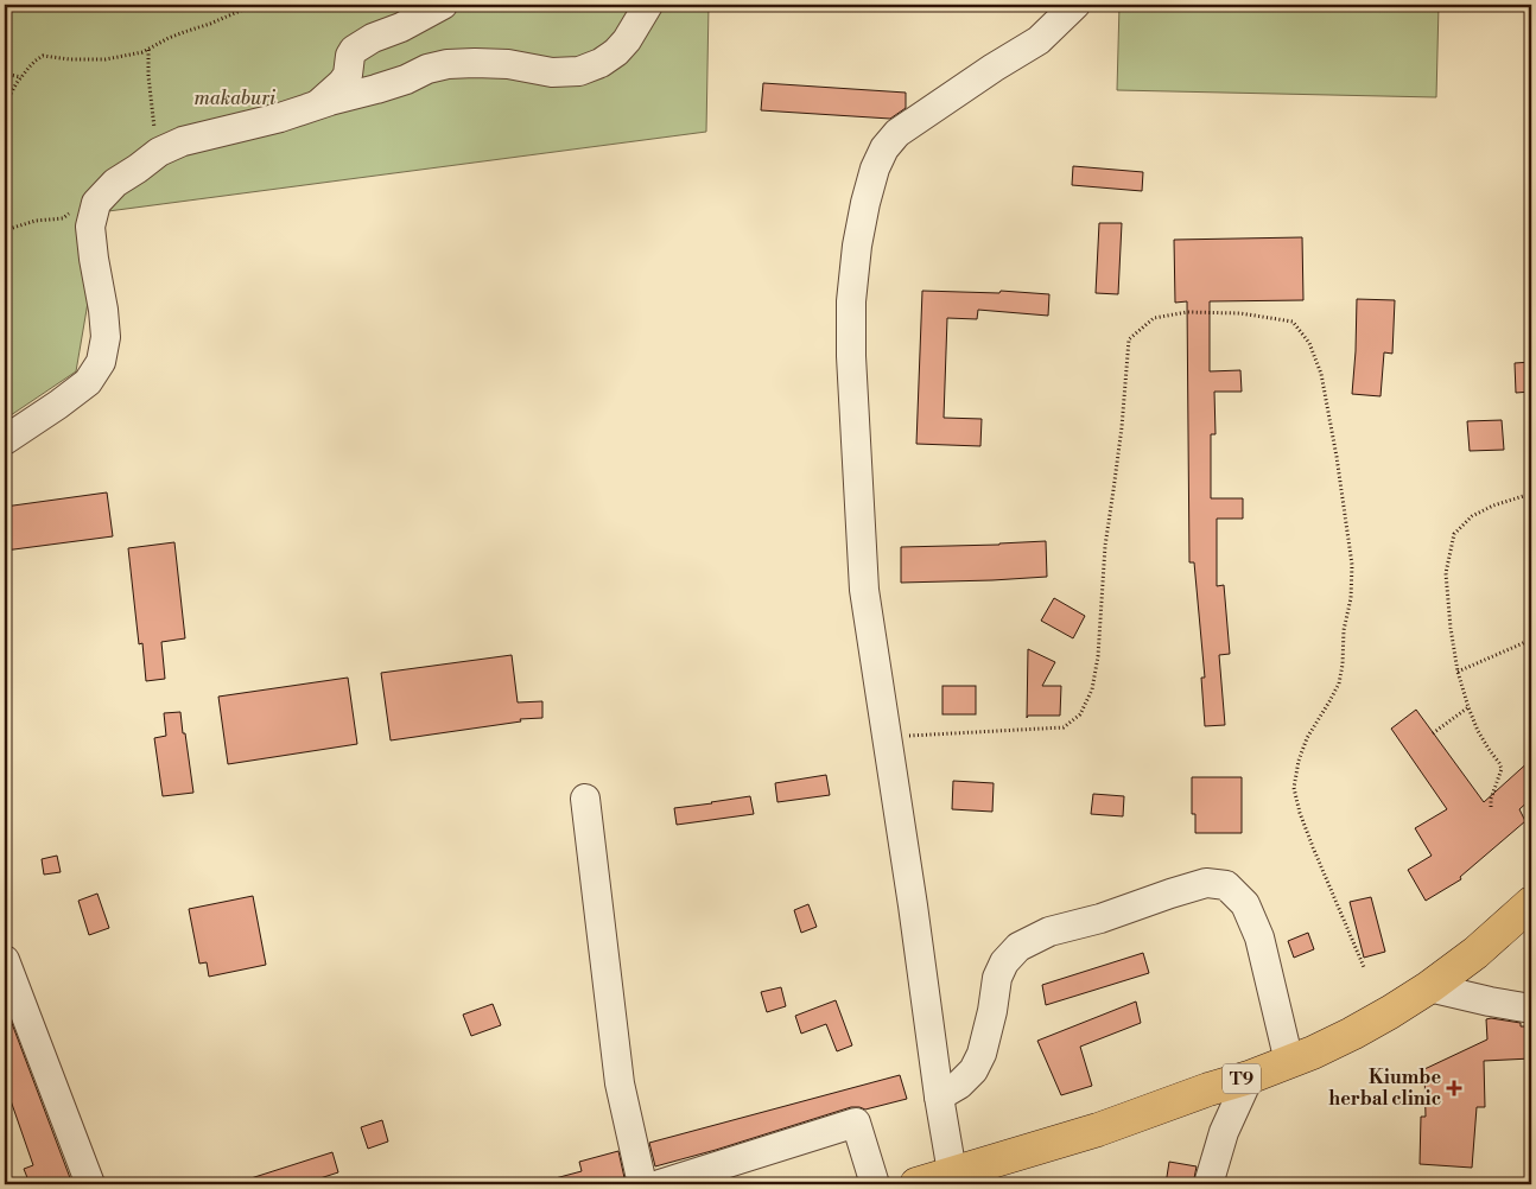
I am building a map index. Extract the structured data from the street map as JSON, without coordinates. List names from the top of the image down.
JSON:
{
  "streets": {
    "highway": ["T9"]
  },
  "parks": ["makaburi"],
  "places": {
    "health": ["Kiumbe herbal clinic"]
  }
}
